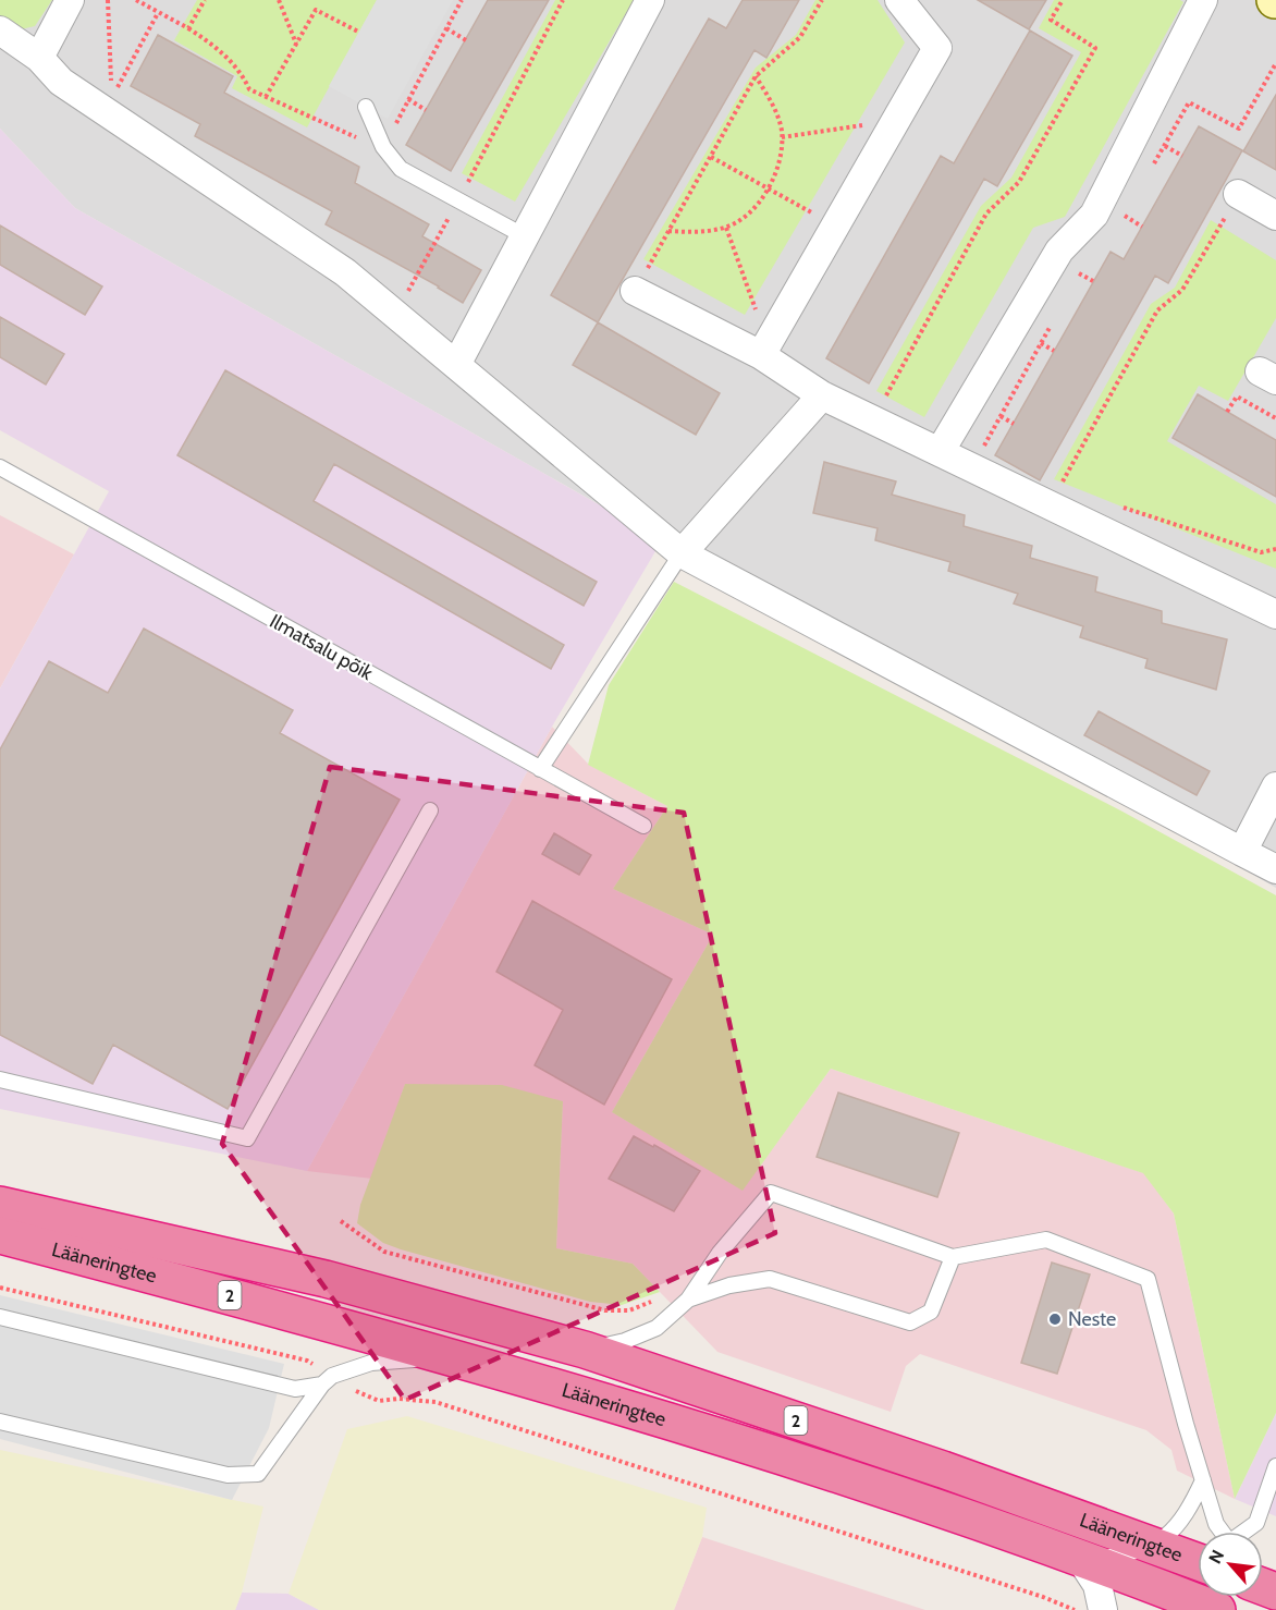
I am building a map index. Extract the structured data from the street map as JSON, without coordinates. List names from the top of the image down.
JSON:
{
  "streets": {
    "highway": ["Lääneringtee", "2"],
    "lane": ["Ilmatsalu põik"]
  },
  "places": ["Neste"],
  "north": "top left"
}
